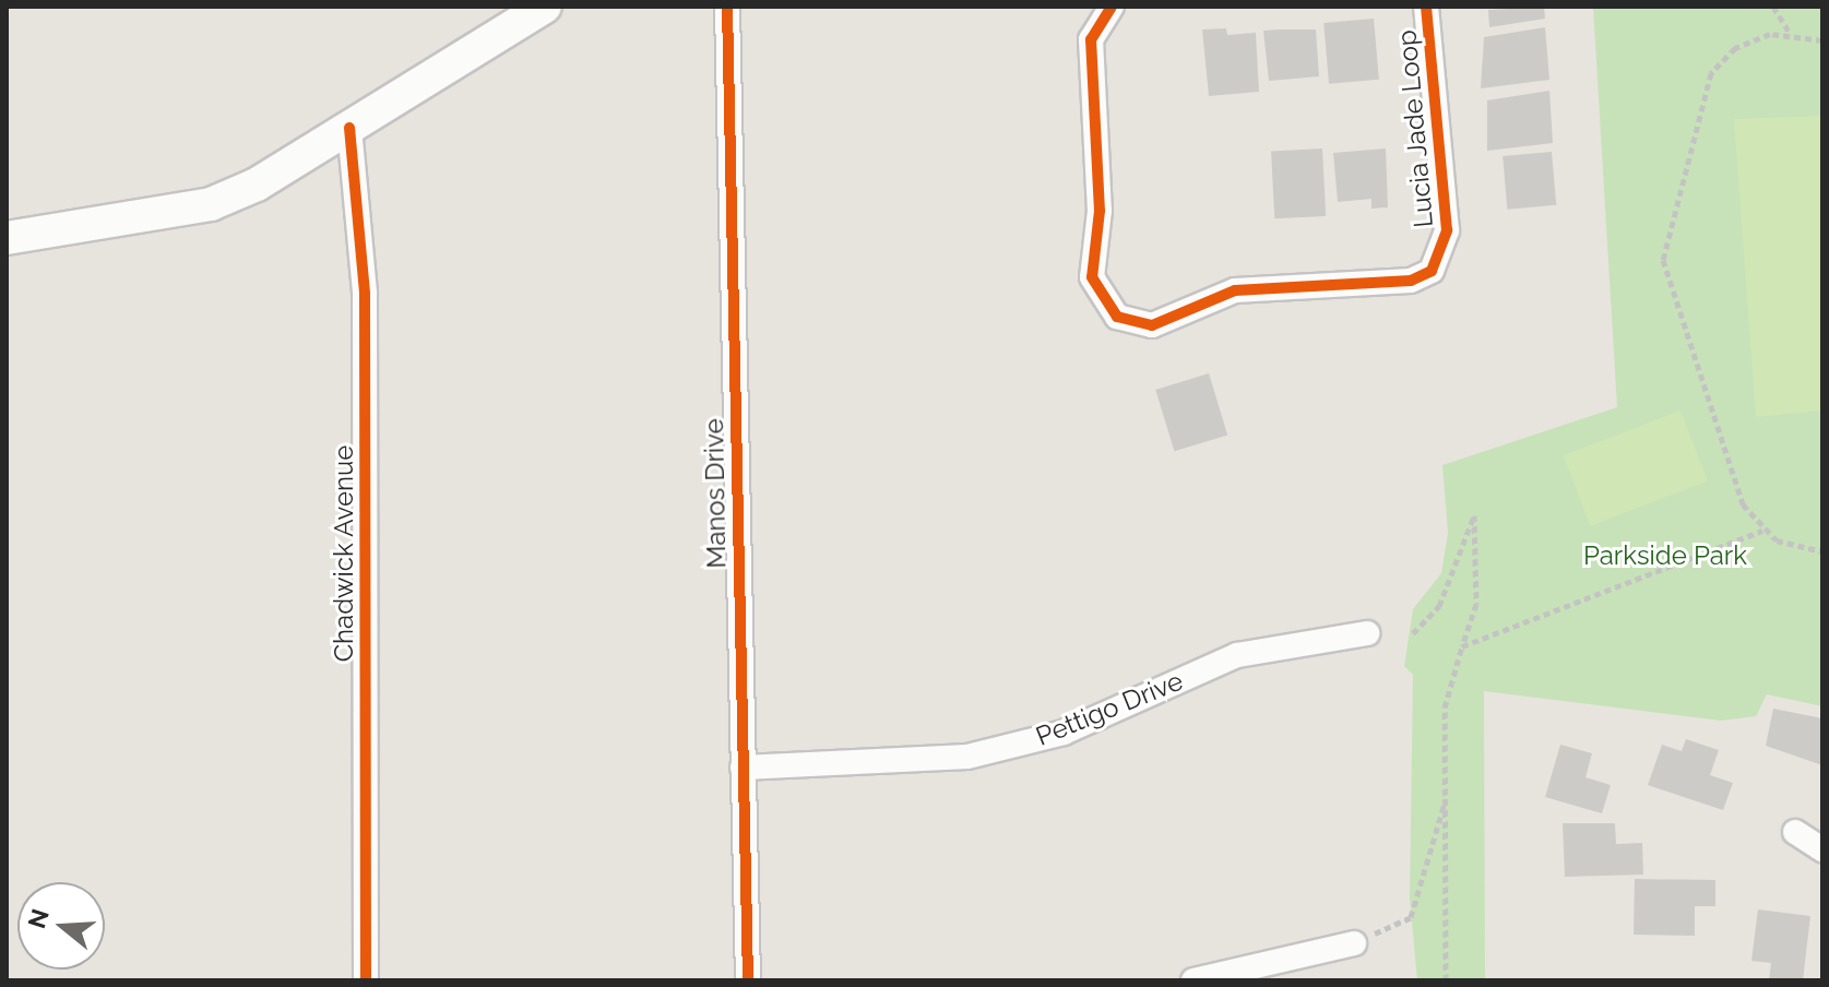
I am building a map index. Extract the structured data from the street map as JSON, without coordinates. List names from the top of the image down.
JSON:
{
  "streets": {
    "street": [
      "Lucia Jade Loop",
      "Manos Drive",
      "Chadwick Avenue",
      "Pettigo Drive"
    ]
  },
  "crossings": [
    ["Manos Drive", "Pettigo Drive"]
  ],
  "parks": ["Parkside Park"],
  "north": "left"
}
